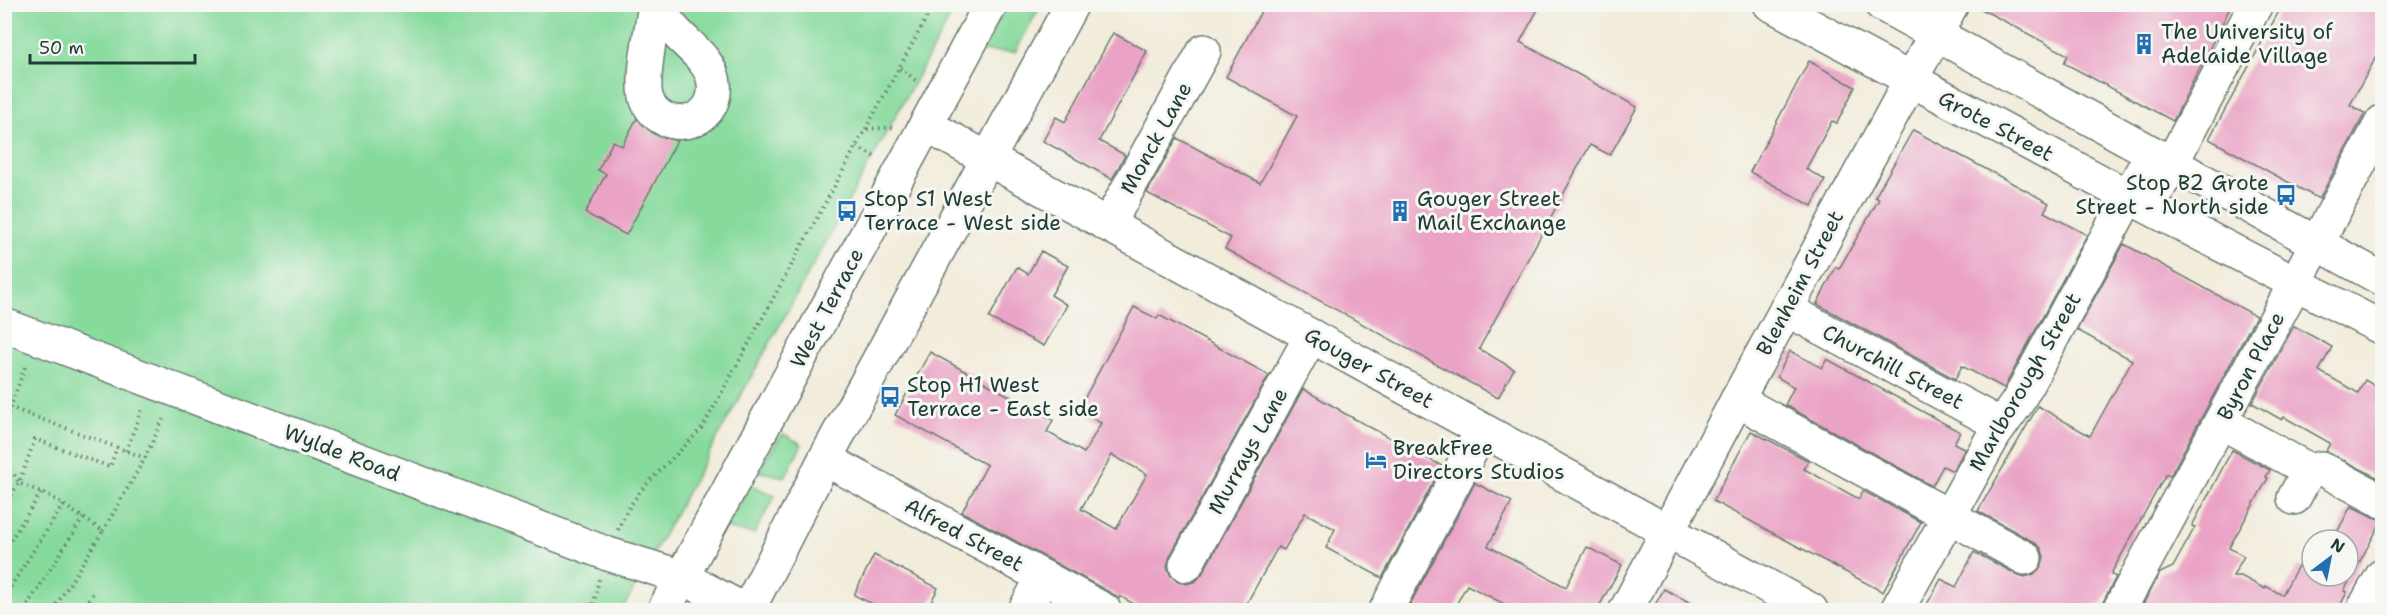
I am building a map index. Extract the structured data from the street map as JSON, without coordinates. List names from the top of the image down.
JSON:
{
  "streets": {
    "street": [
      "Grote Street",
      "Monck Lane",
      "Blenheim Street",
      "West Terrace",
      "Byron Place",
      "Churchill Street",
      "Gouger Street",
      "Marlborough Street",
      "Murrays Lane",
      "Wylde Road",
      "Alfred Street"
    ]
  },
  "crossings": [
    ["Grote Street", "Blenheim Street"],
    ["Grote Street", "Byron Place"],
    ["Grote Street", "Marlborough Street"],
    ["Monck Lane", "Gouger Street"],
    ["Blenheim Street", "Churchill Street"],
    ["Blenheim Street", "Gouger Street"],
    ["West Terrace", "Gouger Street"],
    ["West Terrace", "Wylde Road"],
    ["Churchill Street", "Marlborough Street"],
    ["Gouger Street", "Murrays Lane"]
  ],
  "places": {
    "building": ["The University of Adelaide Village", "Gouger Street Mail Exchange"],
    "bus stop": ["Stop B2 Grote Street - North side", "Stop S1 West Terrace - West side", "Stop H1 West Terrace - East side"],
    "hotel": ["BreakFree Directors Studios"]
  },
  "scale_bar": "50 m",
  "north": "top right"
}
